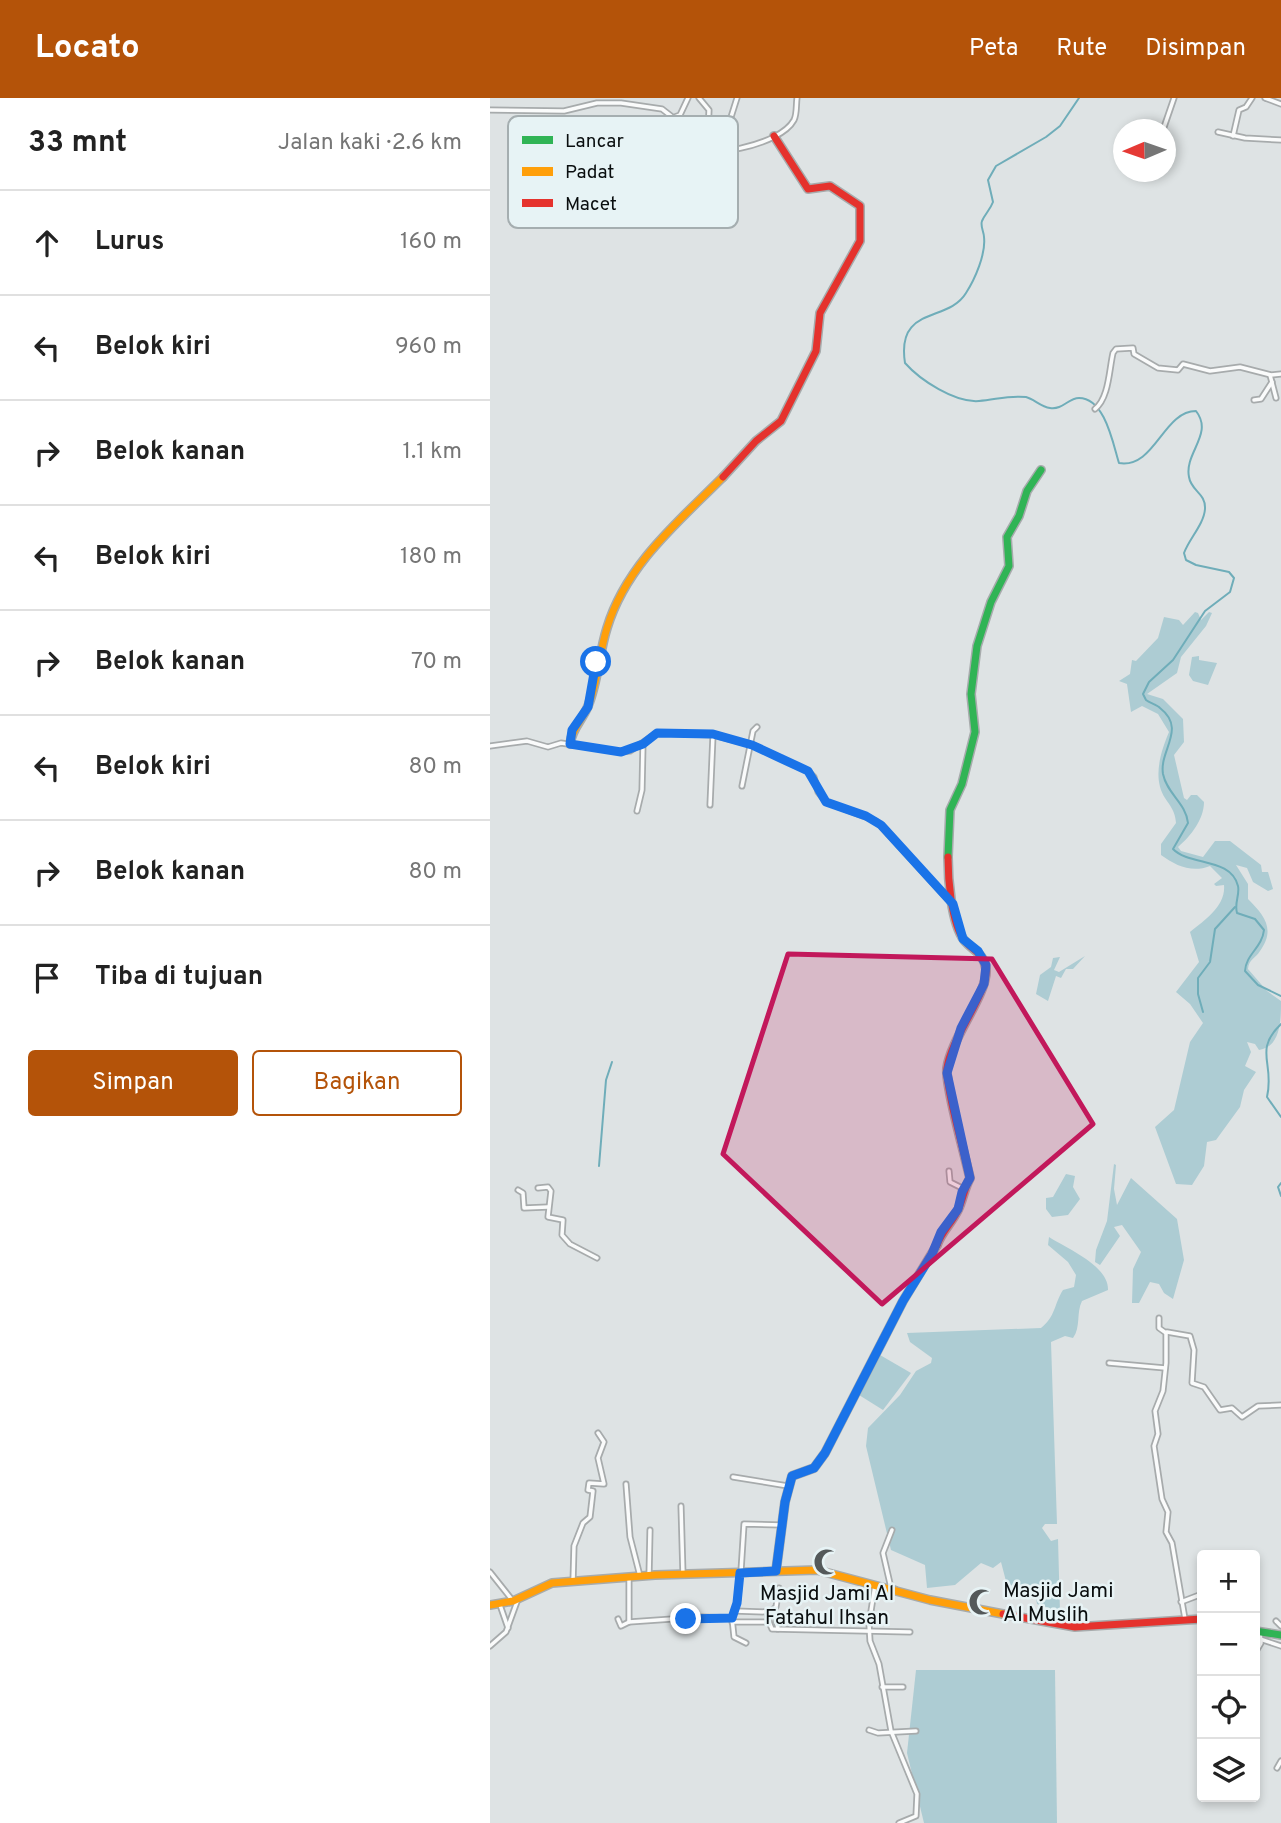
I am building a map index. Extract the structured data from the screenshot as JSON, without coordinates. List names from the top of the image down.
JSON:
{
  "places": {
    "mosque": ["Masjid Jami Al Fatahul Ihsan", "Masjid Jami Al Muslih"]
  },
  "legend": ["Lancar", "Padat", "Macet"],
  "north": "left",
  "page": {
    "header": "Locato",
    "nav": ["Peta", "Rute", "Disimpan"],
    "heading": ["33 mnt", "Jalan kaki · 2.6 km"],
    "list": [
      ["Lurus", "160 m"],
      ["Belok kiri", "960 m"],
      ["Belok kanan", "1.1 km"],
      ["Belok kiri", "180 m"],
      ["Belok kanan", "70 m"],
      ["Belok kiri", "80 m"],
      ["Belok kanan", "80 m"],
      "Tiba di tujuan"
    ],
    "buttons": ["Simpan", "Bagikan"],
    "map_buttons": ["+", "−"]
  }
}
